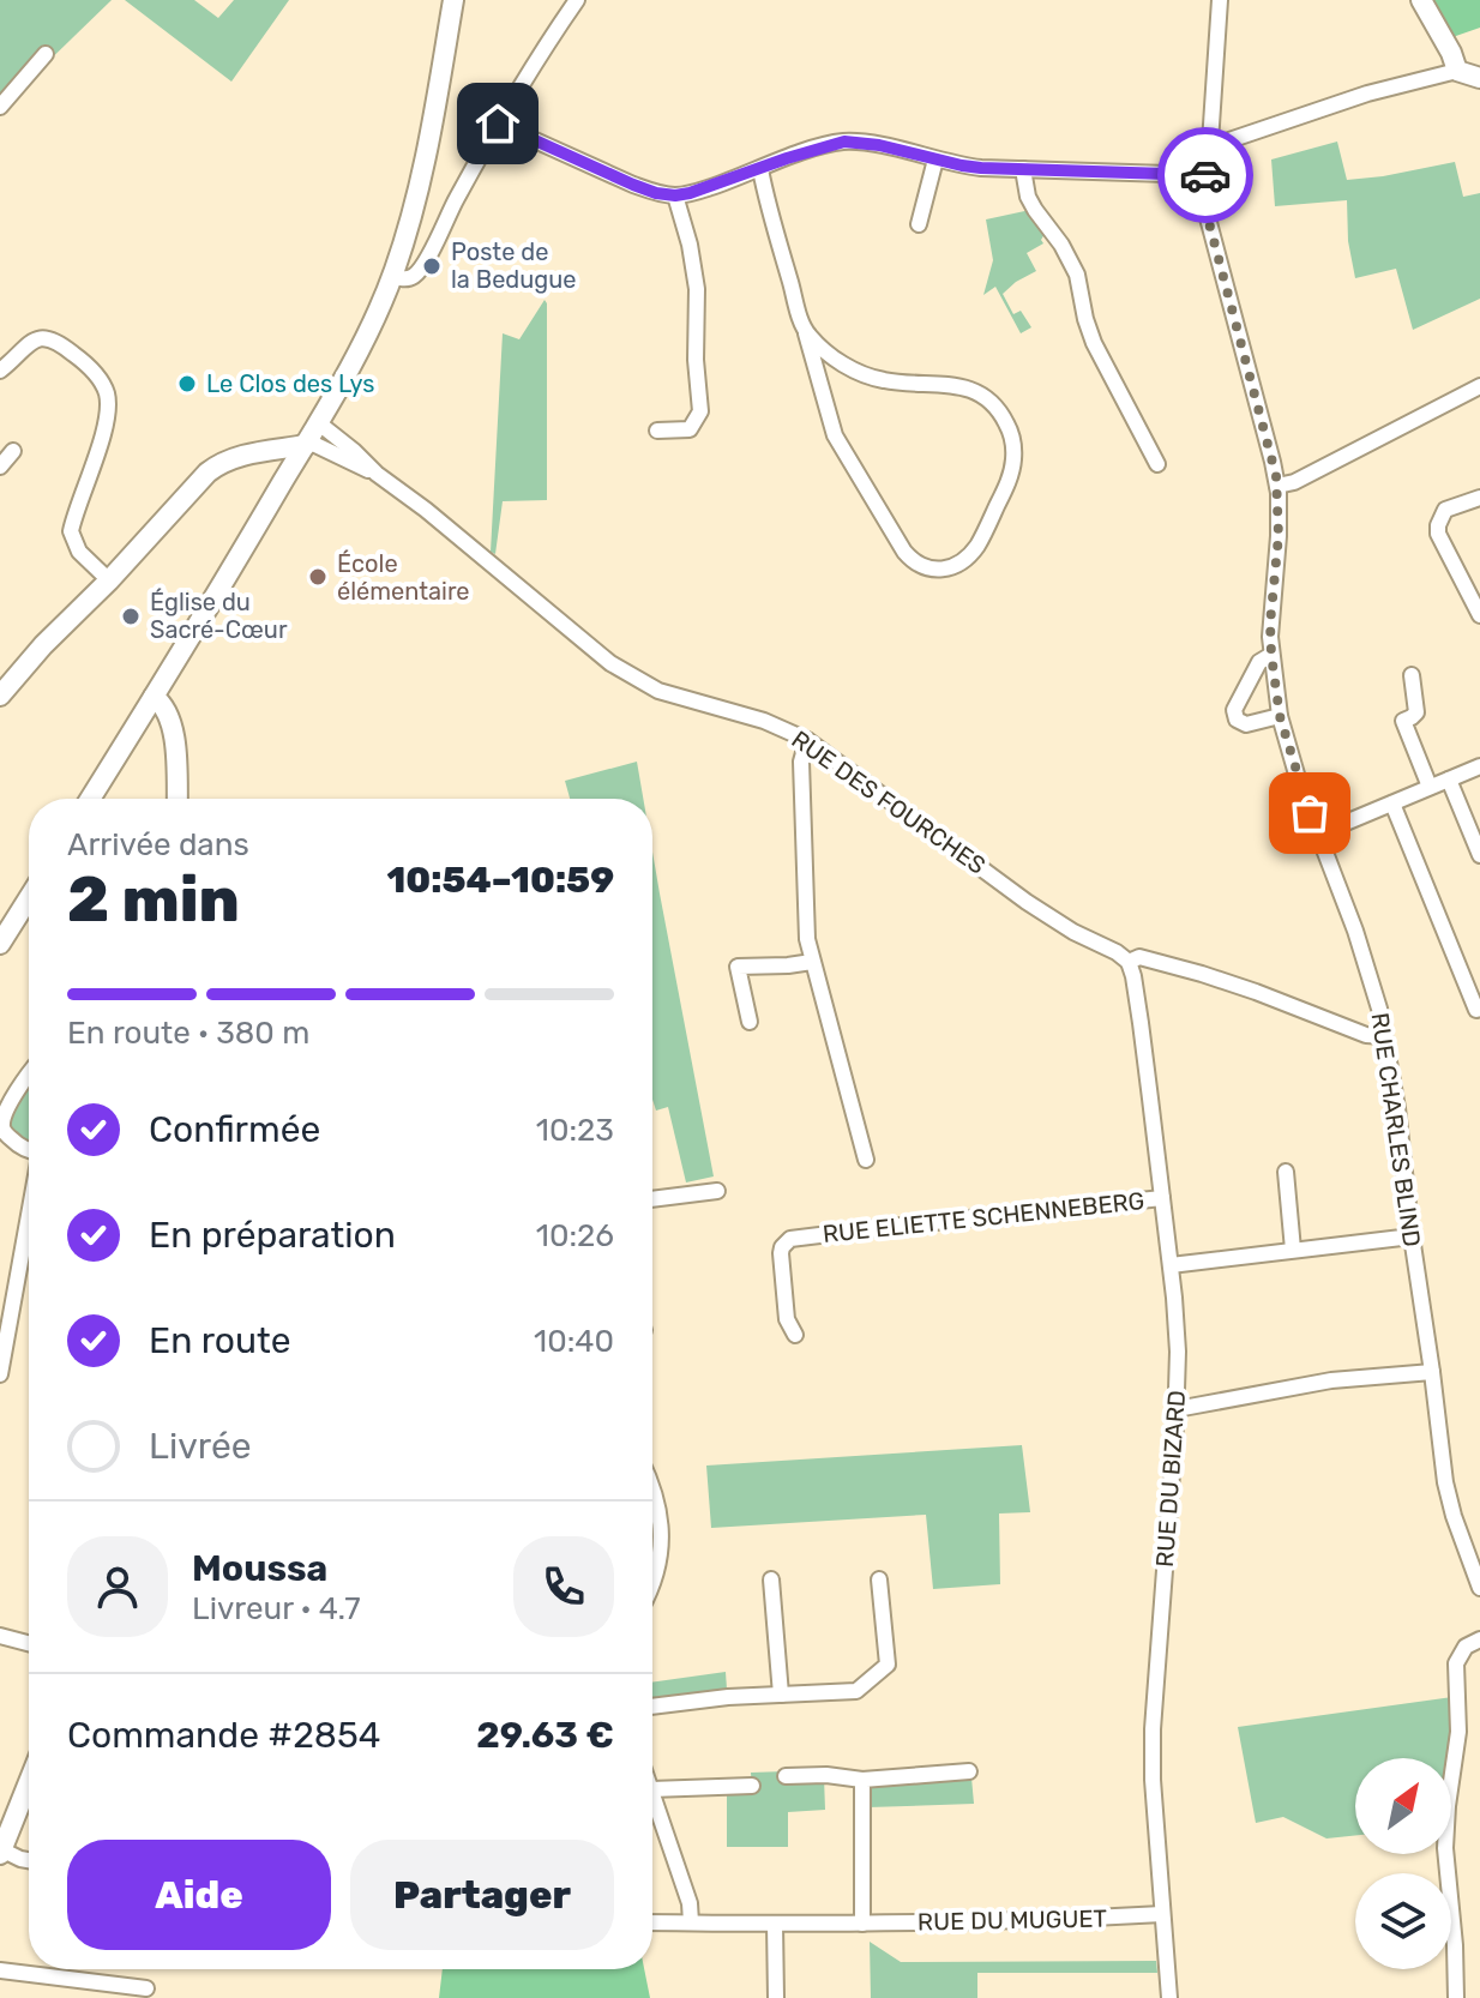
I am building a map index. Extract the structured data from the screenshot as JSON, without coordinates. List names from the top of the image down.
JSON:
{
  "streets": {
    "street": [
      "RUE DES FOURCHES",
      "RUE CHARLES BLIND",
      "RUE ELIETTE SCHENNEBERG",
      "RUE DU BIZARD",
      "RUE DU MUGUET"
    ]
  },
  "crossings": [
    ["RUE DES FOURCHES", "RUE CHARLES BLIND"],
    ["RUE DES FOURCHES", "RUE DU BIZARD"],
    ["RUE ELIETTE SCHENNEBERG", "RUE DU BIZARD"],
    ["RUE DU BIZARD", "RUE DU MUGUET"]
  ],
  "places": [
    "Poste de la Bedugue",
    "Le Clos des Lys",
    "École élémentaire",
    "Église du Sacré-Cœur"
  ],
  "north": "top right",
  "page": {
    "heading": ["2 min", "Arrivée dans", "10:54–10:59"],
    "panel": [
      "Moussa",
      "Livreur · 4.7",
      "Commande #2854",
      "29.63 €"
    ],
    "bar": "En route · 380 m",
    "list": [
      ["Confirmée", "10:23"],
      ["En préparation", "10:26"],
      ["En route", "10:40"],
      "Livrée"
    ],
    "buttons": ["Aide", "Partager"]
  }
}
